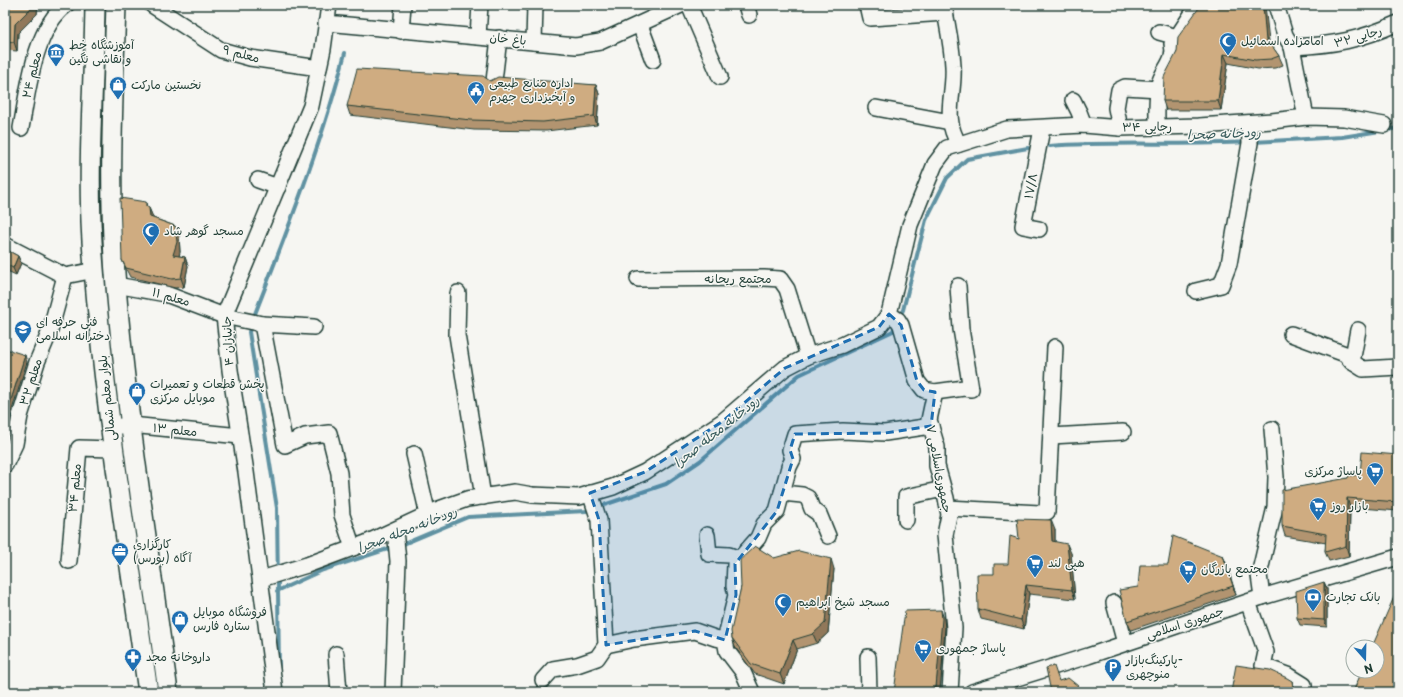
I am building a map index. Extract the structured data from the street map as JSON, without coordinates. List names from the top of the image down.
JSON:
{
  "streets": {
    "main road": ["بلوار معلم شمالی"],
    "street": [
      "رجایی ۳۲",
      "باغ خان",
      "معلم ۹",
      "معلم ۲۴",
      "رجایی ۳۴",
      "۱۷/۸",
      "مجتمع ریحانه",
      "معلم ۱۱",
      "جانبازان ۴",
      "معلم ۳۲",
      "معلم ۱۳",
      "جمهوری‌اسلامی ۷",
      "معلم ۳۴",
      "جمهوری اسلامی"
    ]
  },
  "crossings": [
    ["باغ خان", "جانبازان ۴"],
    ["معلم ۹", "جانبازان ۴"],
    ["رجایی ۳۴", "۱۷/۸"],
    ["معلم ۱۱", "جانبازان ۴"],
    ["معلم ۱۱", "بلوار معلم شمالی"],
    ["جانبازان ۴", "معلم ۱۳"],
    ["بلوار معلم شمالی", "معلم ۱۳"],
    ["بلوار معلم شمالی", "معلم ۳۴"]
  ],
  "water": ["رودخانه صحرا", "رودخانه محله صحرا"],
  "places": {
    "mosque": ["امامزاده اسمائیل", "مسجد گوهر شاد", "مسجد شیخ ابراهیم"],
    "museum": ["آموزشگاه خط و نقاشی نگین"],
    "shop": ["نخستین مارکت", "پخش قطعات و تعمیرات موبایل مرکزی", "فروشگاه موبایل ستاره فارس"],
    "public building": ["اداره منابع طبیعی و آبخیزداری جهرم"],
    "school or university": ["فنی حرفه ای دخترانه اسلامی"],
    "supermarket": [
      "پاساژ مرکزی",
      "بازار روز",
      "هپی لند",
      "مجتمع بازرگان",
      "پاساژ جمهوری"
    ],
    "office": ["کارگزاری آگاه (بورس)"],
    "bank": ["بانک تجارت"],
    "pharmacy": ["داروخانه مجد"],
    "parking": ["پارکینگ‌بازار- منوچهری"]
  },
  "north": "bottom"
}
